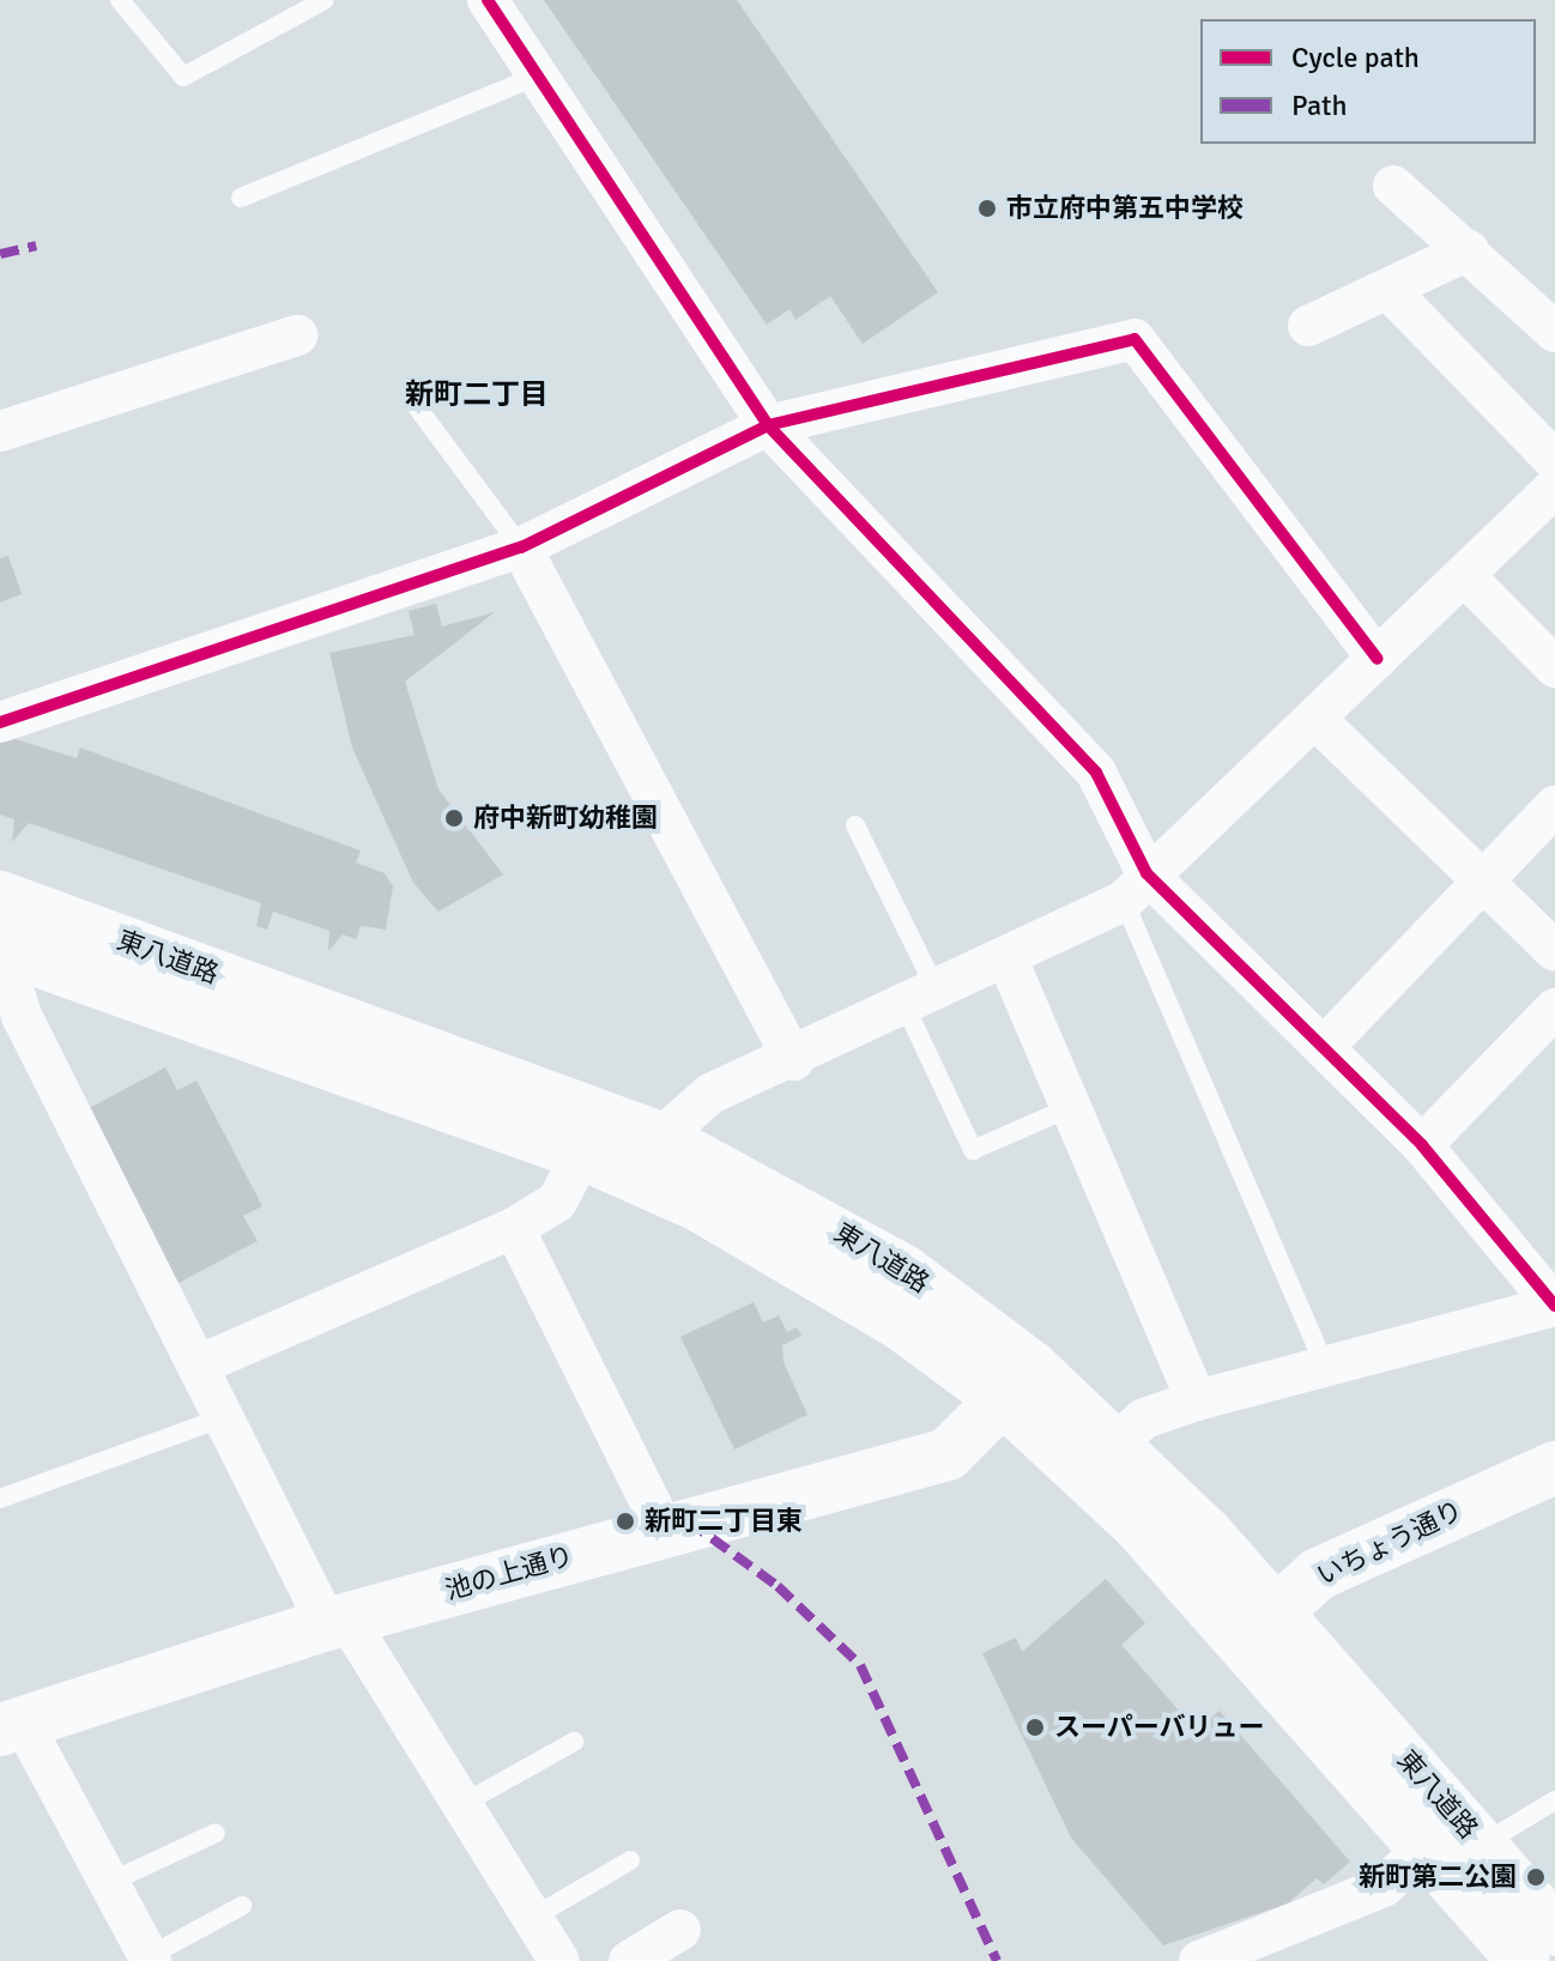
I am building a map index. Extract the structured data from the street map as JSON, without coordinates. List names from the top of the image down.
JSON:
{
  "streets": {
    "main road": ["東八道路", "いちょう通り", "池の上通り"]
  },
  "crossings": [
    ["東八道路", "いちょう通り"],
    ["東八道路", "池の上通り"]
  ],
  "districts": ["新町二丁目"],
  "places": [
    "市立府中第五中学校",
    "府中新町幼稚園",
    "新町二丁目東",
    "スーパーバリュー",
    "新町第二公園"
  ],
  "legend": ["Cycle path", "Path"]
}
